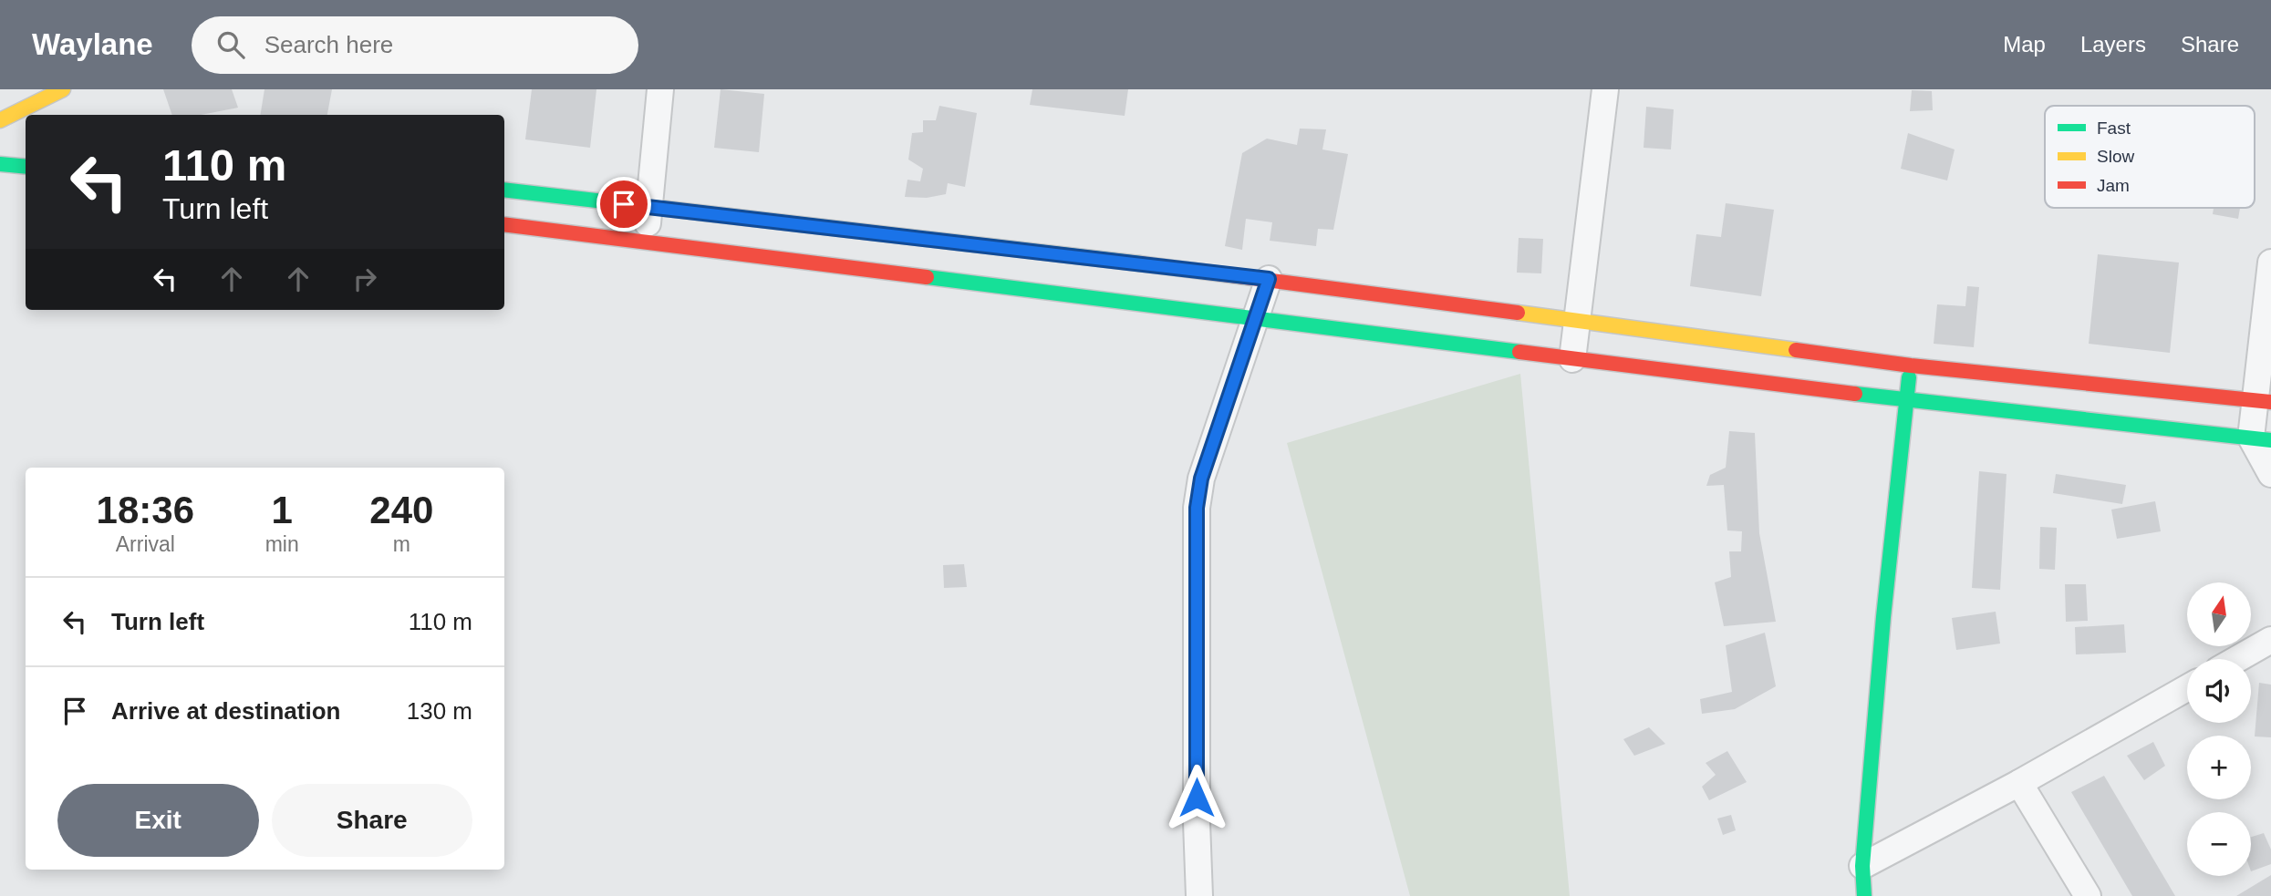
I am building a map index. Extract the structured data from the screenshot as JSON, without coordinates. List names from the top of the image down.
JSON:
{
  "legend": ["Fast", "Slow", "Jam"],
  "north": "top",
  "page": {
    "header": "Waylane",
    "search": "Search here",
    "nav": ["Map", "Layers", "Share"],
    "turn": ["110 m", "Turn left"],
    "eta": [
      "18:36",
      "Arrival",
      "1",
      "min",
      "240",
      "m"
    ],
    "list": [
      {
        "name": "Turn left",
        "value": "110 m"
      },
      {
        "name": "Arrive at destination",
        "value": "130 m"
      }
    ],
    "map_buttons": ["+", "−"],
    "buttons": ["Exit", "Share"]
  }
}
